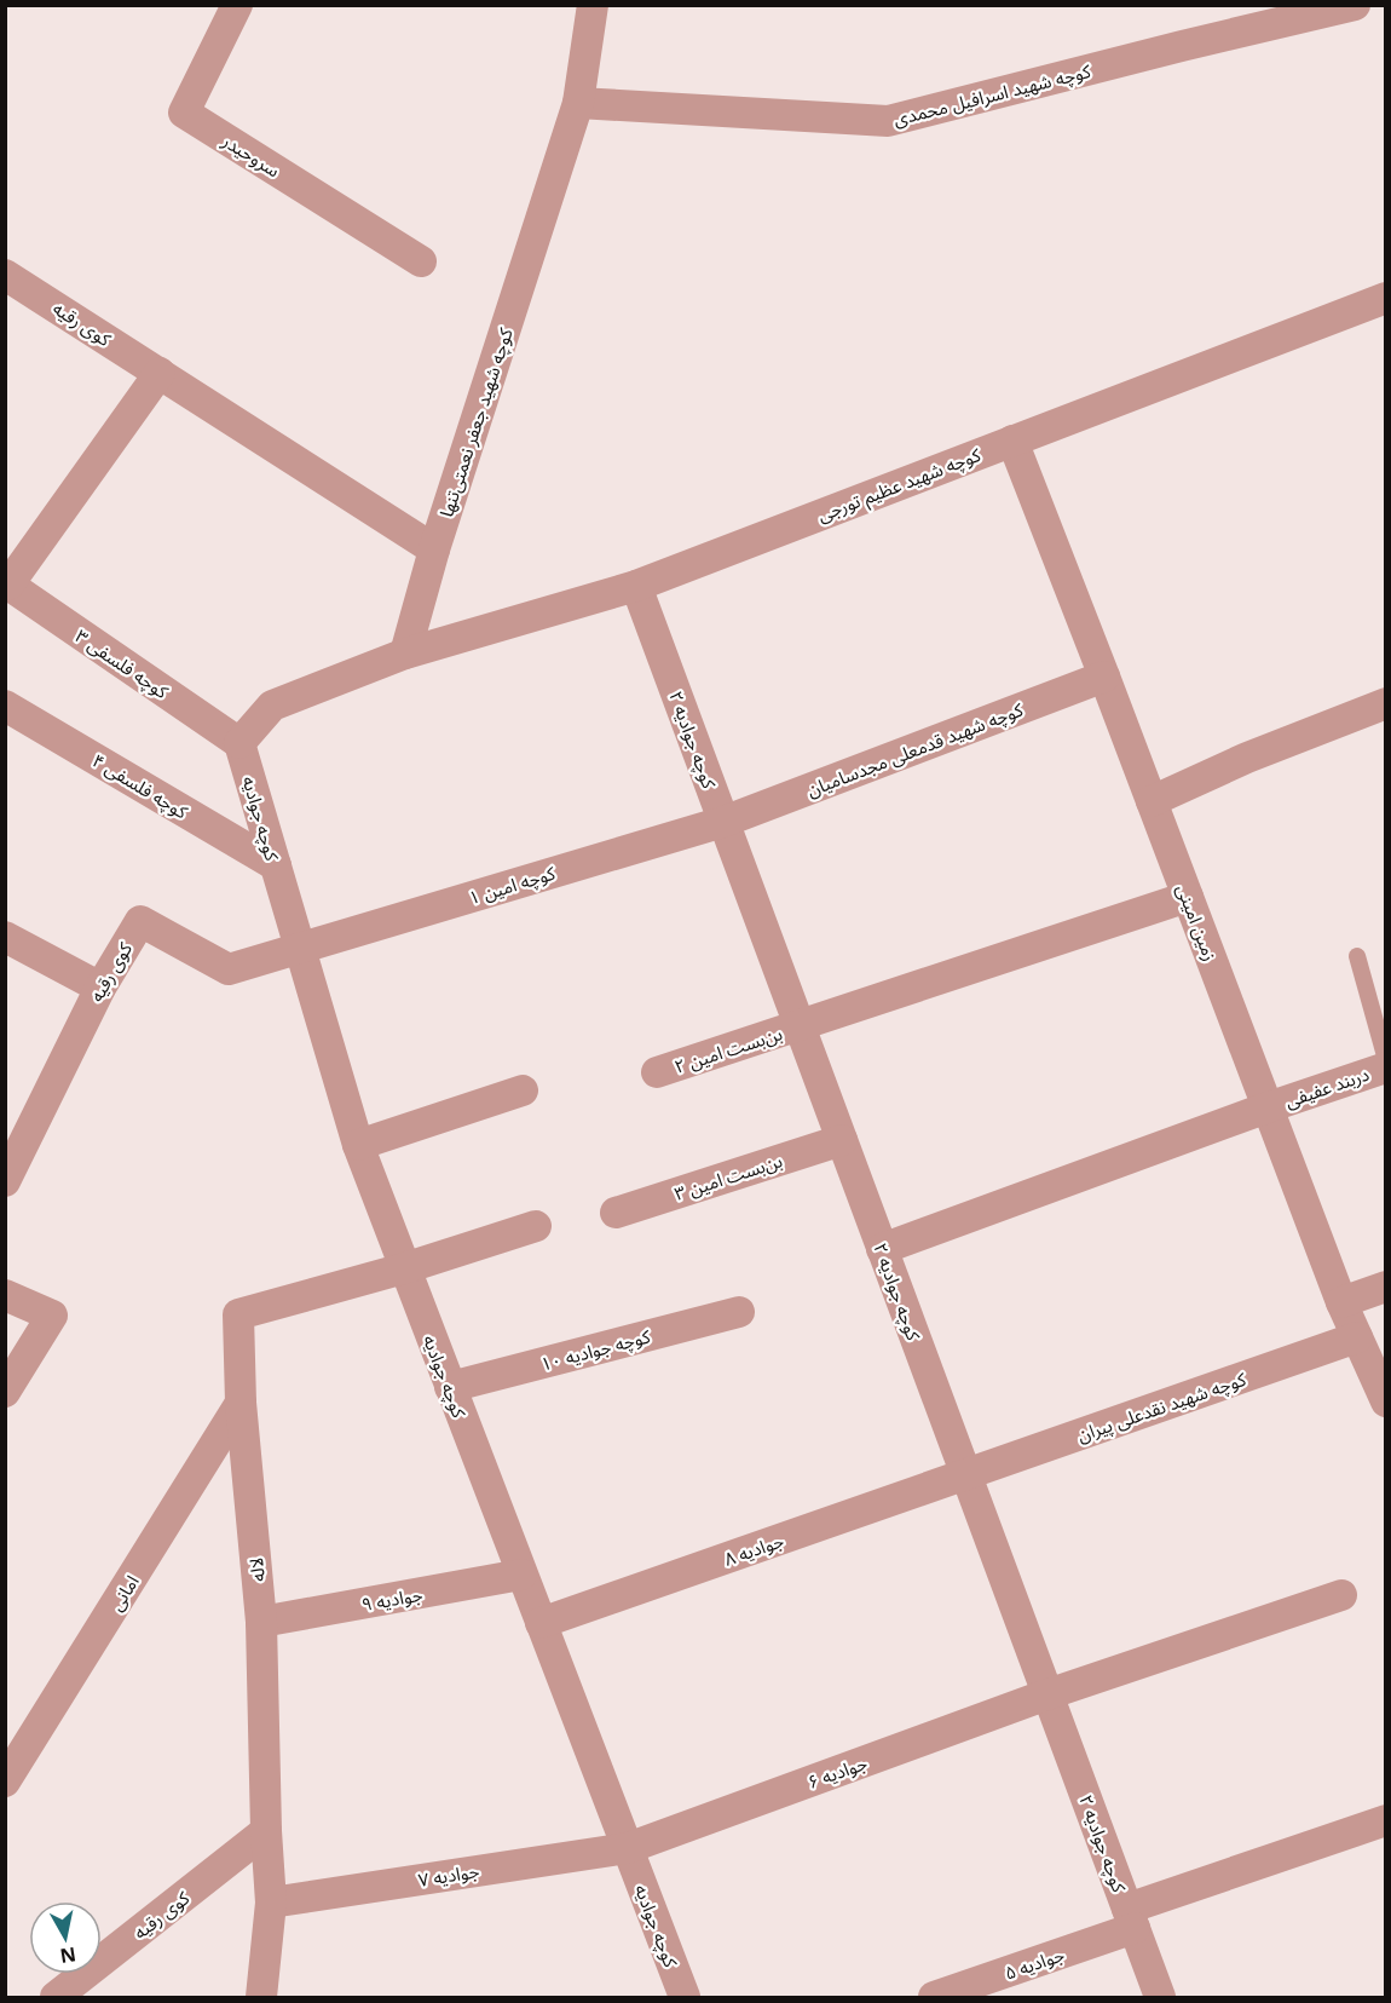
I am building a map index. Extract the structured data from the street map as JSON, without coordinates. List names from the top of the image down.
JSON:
{
  "streets": {
    "street": [
      "کوچه شهید اسرافیل محمدی",
      "سروحیدر",
      "کوی رقیه",
      "کوچه شهید جعفر نعمتی‌تنها",
      "کوچه شهید عظیم تورجی",
      "کوچه فلسفی ۳",
      "کوچه جوادیه ۲",
      "کوچه شهید قدمعلی مجدسامیان",
      "کوچه فلسفی ۴",
      "کوچه جوادیه",
      "کوچه امین ۱",
      "زمین امینی",
      "بن‌بست امین ۲",
      "دربند عفیفی",
      "بن‌بست امین ۳",
      "کوچه جوادیه ۱۰",
      "کوچه شهید نقدعلی پیران",
      "جوادیه ۸",
      "لاله",
      "امانی",
      "جوادیه ۹",
      "جوادیه ۶",
      "جوادیه ۷",
      "جوادیه ۵"
    ]
  },
  "crossings": [
    ["کوچه شهید اسرافیل محمدی", "کوچه شهید جعفر نعمتی‌تنها"],
    ["کوی رقیه", "کوچه شهید جعفر نعمتی‌تنها"],
    ["کوی رقیه", "کوچه جوادیه"],
    ["کوی رقیه", "کوچه امین ۱"],
    ["کوی رقیه", "لاله"],
    ["کوچه شهید جعفر نعمتی‌تنها", "کوچه شهید عظیم تورجی"],
    ["کوچه شهید عظیم تورجی", "کوچه جوادیه ۲"],
    ["کوچه شهید عظیم تورجی", "زمین امینی"],
    ["کوچه فلسفی ۳", "کوچه جوادیه"],
    ["کوچه جوادیه ۲", "کوچه شهید قدمعلی مجدسامیان"],
    ["کوچه جوادیه ۲", "کوچه امین ۱"],
    ["کوچه جوادیه ۲", "بن‌بست امین ۲"],
    ["کوچه جوادیه ۲", "دربند عفیفی"],
    ["کوچه جوادیه ۲", "بن‌بست امین ۳"],
    ["کوچه جوادیه ۲", "کوچه شهید نقدعلی پیران"],
    ["کوچه جوادیه ۲", "جوادیه ۸"],
    ["کوچه جوادیه ۲", "جوادیه ۶"],
    ["کوچه جوادیه ۲", "جوادیه ۵"],
    ["کوچه شهید قدمعلی مجدسامیان", "کوچه امین ۱"],
    ["کوچه شهید قدمعلی مجدسامیان", "زمین امینی"],
    ["کوچه فلسفی ۴", "کوچه جوادیه"],
    ["کوچه جوادیه", "کوچه امین ۱"],
    ["کوچه جوادیه", "کوچه جوادیه ۱۰"],
    ["کوچه جوادیه", "جوادیه ۸"],
    ["کوچه جوادیه", "لاله"],
    ["کوچه جوادیه", "جوادیه ۹"],
    ["کوچه جوادیه", "جوادیه ۶"],
    ["کوچه جوادیه", "جوادیه ۷"],
    ["زمین امینی", "بن‌بست امین ۲"],
    ["زمین امینی", "دربند عفیفی"],
    ["زمین امینی", "کوچه شهید نقدعلی پیران"],
    ["کوچه شهید نقدعلی پیران", "جوادیه ۸"],
    ["لاله", "امانی"],
    ["لاله", "جوادیه ۹"],
    ["لاله", "جوادیه ۷"],
    ["جوادیه ۶", "جوادیه ۷"]
  ],
  "north": "bottom"
}
